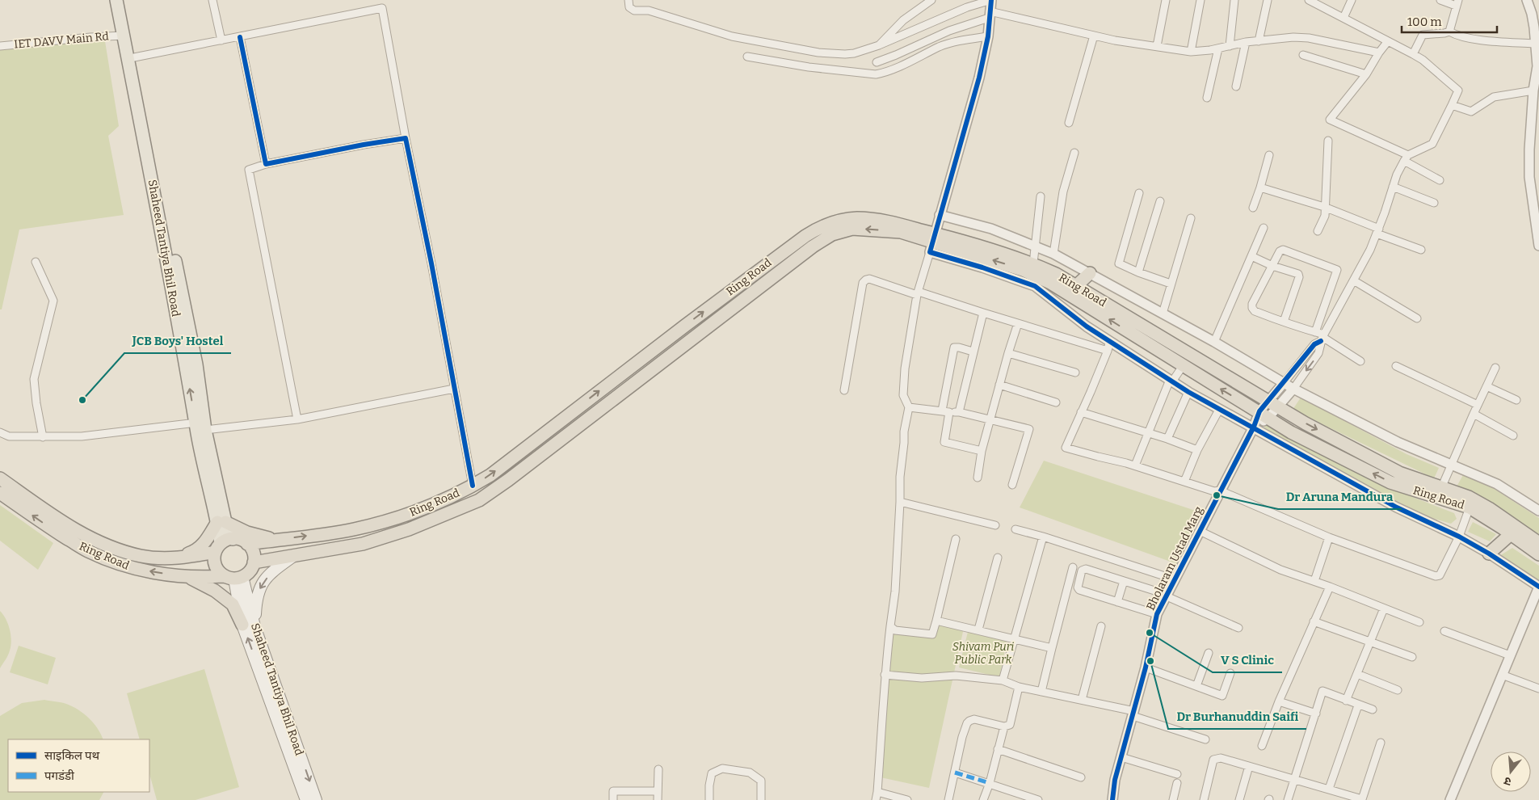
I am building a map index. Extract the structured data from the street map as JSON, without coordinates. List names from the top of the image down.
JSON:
{
  "streets": {
    "highway": ["Ring Road"],
    "main road": ["Shaheed Tantiya Bhil Road"],
    "street": ["IET DAVV Main Rd", "Bholaram Ustad Marg"]
  },
  "crossings": [
    ["IET DAVV Main Rd", "Shaheed Tantiya Bhil Road"],
    ["Shaheed Tantiya Bhil Road", "Ring Road"],
    ["Ring Road", "Bholaram Ustad Marg"]
  ],
  "parks": ["Shivam Puri Public Park"],
  "places": [
    "JCB Boys' Hostel",
    "Dr Aruna Mandura",
    "V S Clinic",
    "Dr Burhanuddin Saifi"
  ],
  "legend": ["साइकिल पथ", "पगडंडी"],
  "scale_bar": "100 m",
  "north": "bottom"
}
